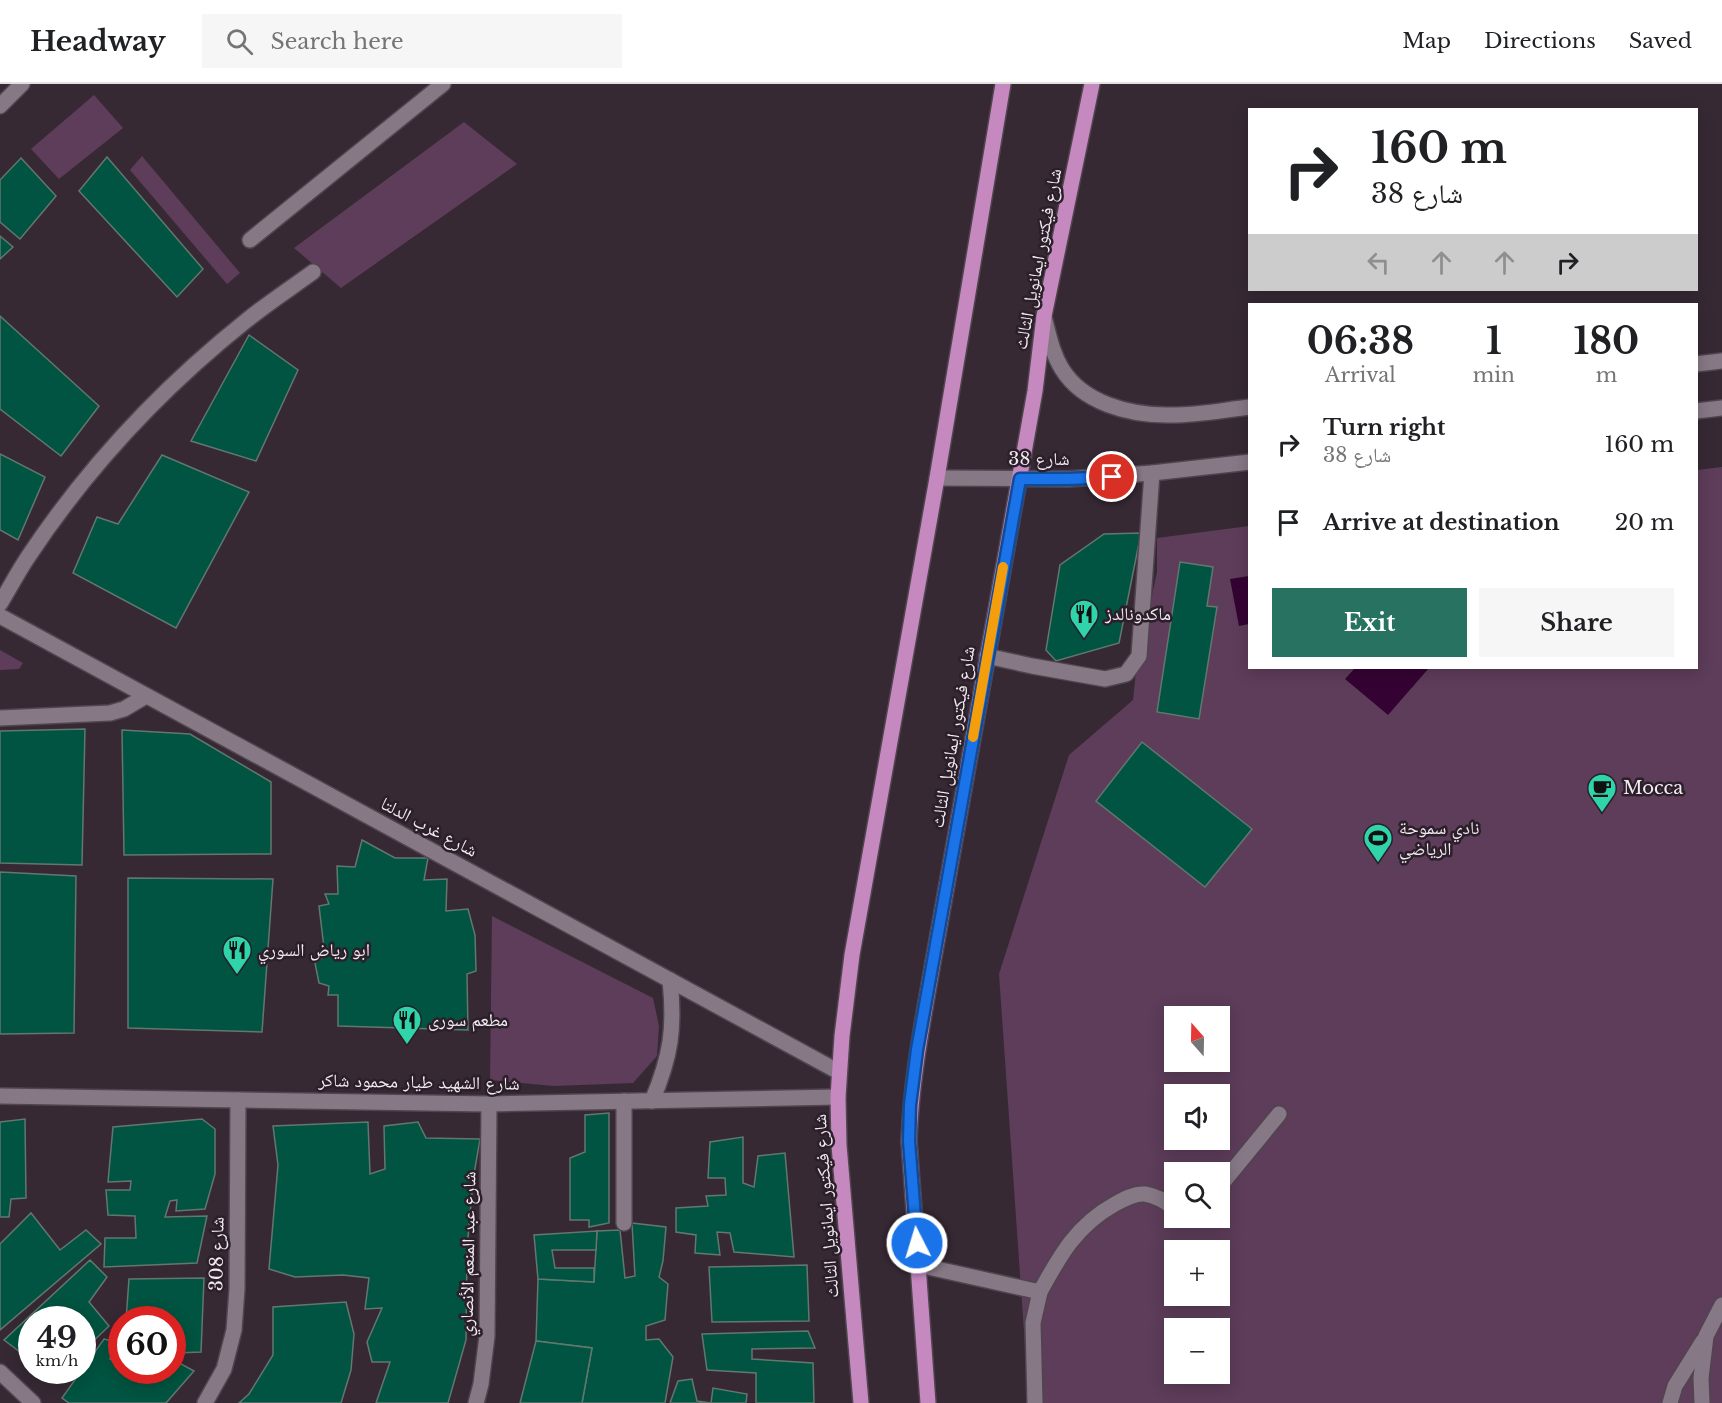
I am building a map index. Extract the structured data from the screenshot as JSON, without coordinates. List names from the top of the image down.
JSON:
{
  "streets": {
    "main road": ["شارع فيكتور ايمانويل الثالث"],
    "street": [
      "شارع 38",
      "شارع غرب الدلتا",
      "شارع الشهيد طيار محمود شاكر",
      "شارع 308",
      "شارع عبد المنعم الأنصاري"
    ]
  },
  "crossings": [
    ["شارع فيكتور ايمانويل الثالث", "شارع 38"],
    ["شارع فيكتور ايمانويل الثالث", "شارع غرب الدلتا"],
    ["شارع فيكتور ايمانويل الثالث", "شارع الشهيد طيار محمود شاكر"],
    ["شارع الشهيد طيار محمود شاكر", "شارع 308"],
    ["شارع الشهيد طيار محمود شاكر", "شارع عبد المنعم الأنصاري"]
  ],
  "places": {
    "restaurant": ["ماكدونالدز", "ابو رياض السوري", "مطعم سورى"],
    "cafe": ["Mocca"],
    "sports": ["نادي سموحة الرياضي"]
  },
  "north": "top",
  "page": {
    "header": "Headway",
    "search": "Search here",
    "nav": ["Map", "Directions", "Saved"],
    "turn": ["160 m", "شارع 38"],
    "eta": [
      "06:38",
      "Arrival",
      "1",
      "min",
      "180",
      "m"
    ],
    "list": [
      {
        "name": "Turn right",
        "note": "شارع 38",
        "value": "160 m"
      },
      {
        "name": "Arrive at destination",
        "value": "20 m"
      }
    ],
    "buttons": ["Exit", "Share"],
    "map_buttons": ["+", "−"],
    "speed": "49 km/h",
    "limit": "60"
  }
}
